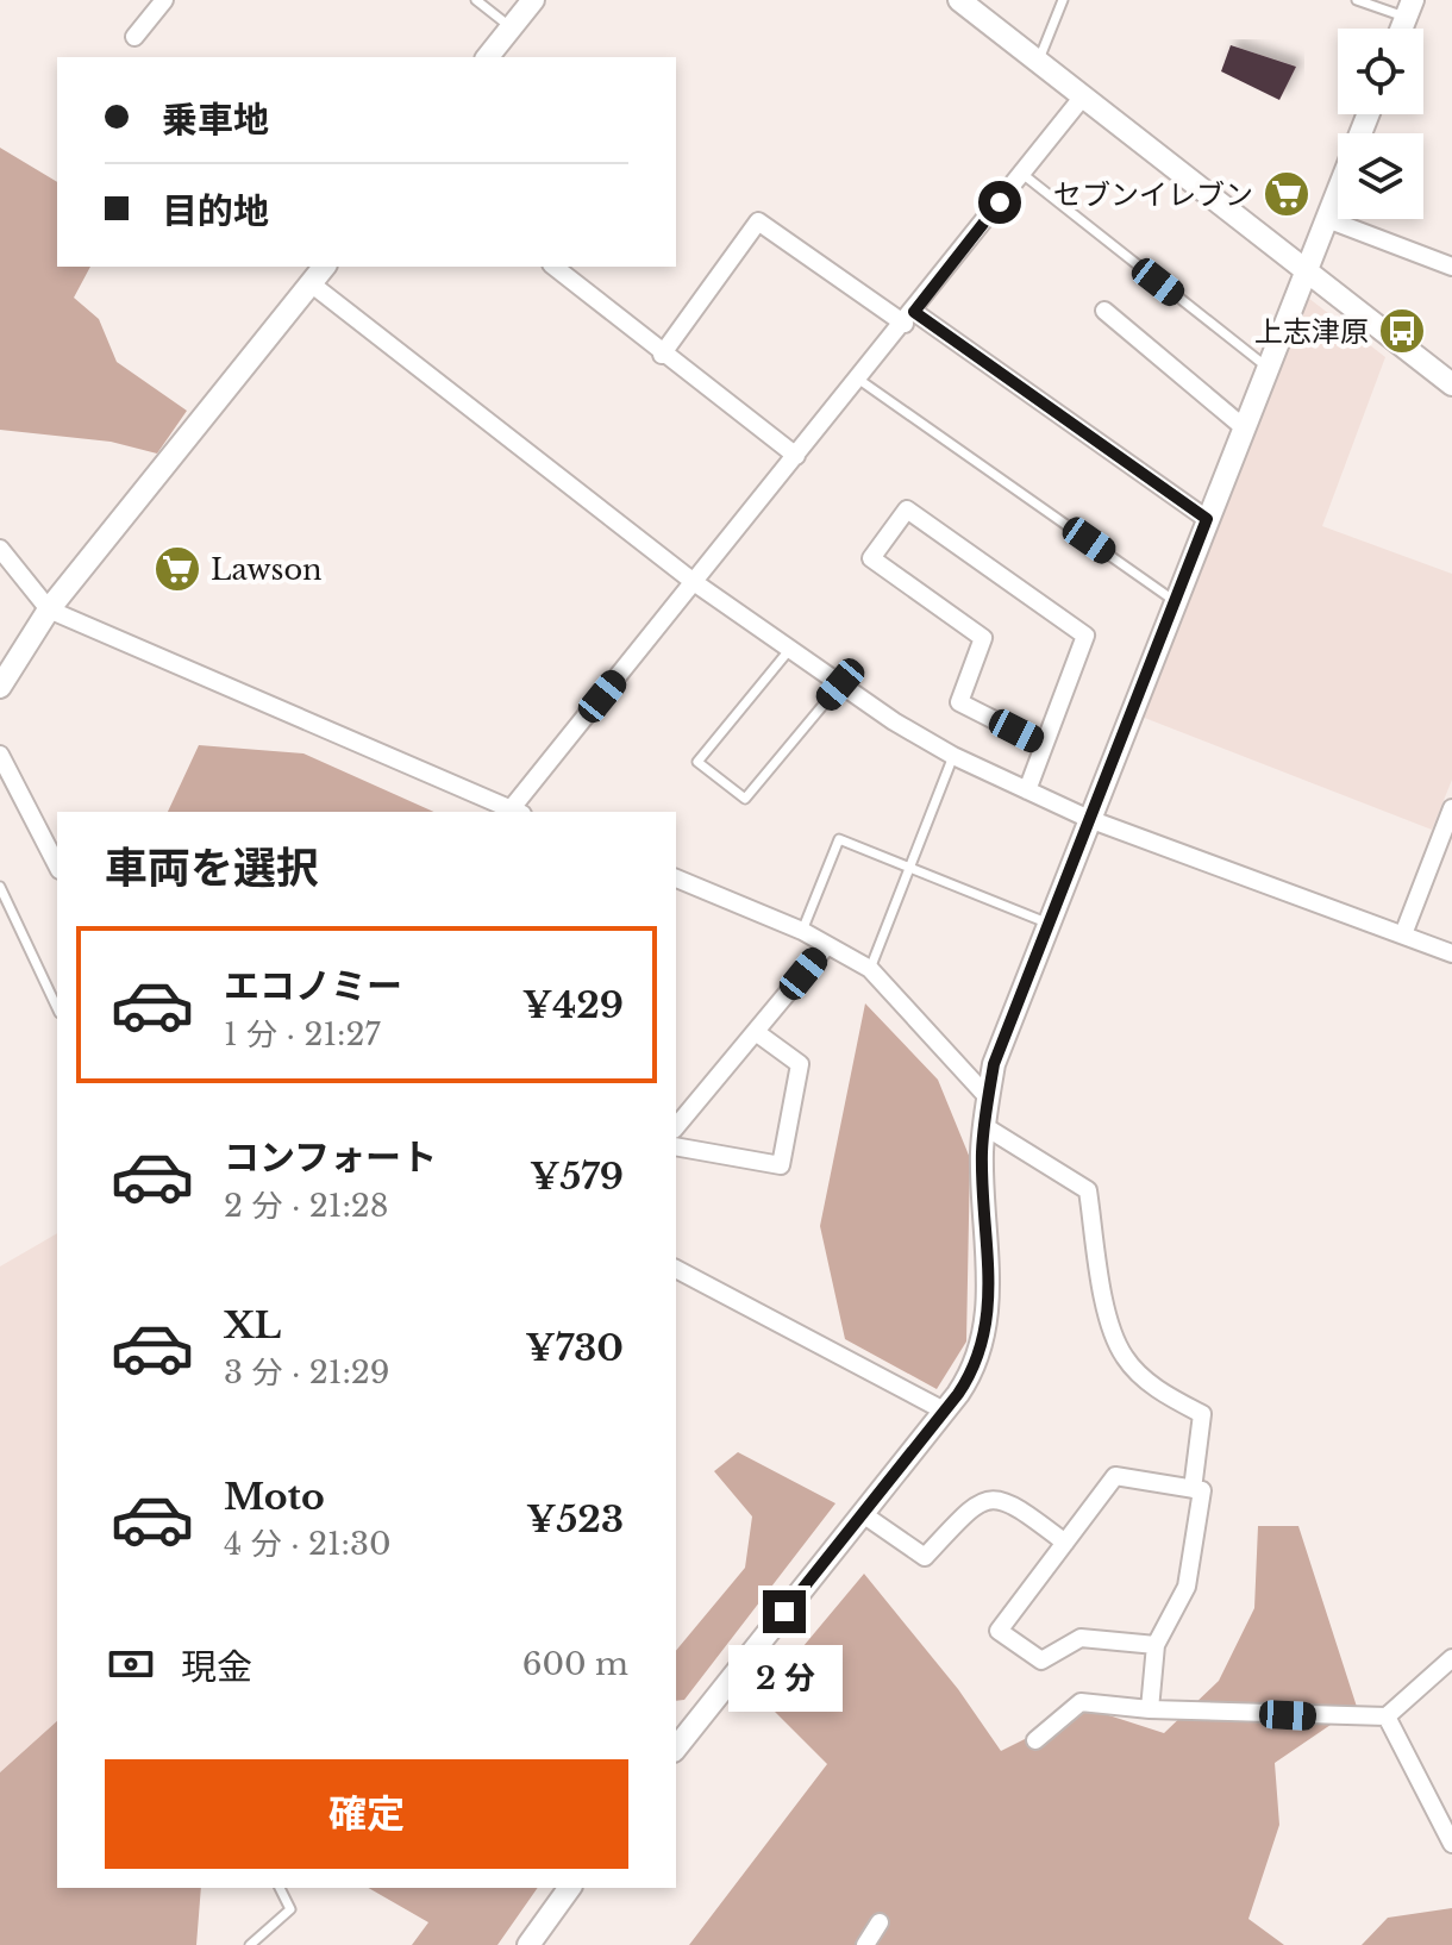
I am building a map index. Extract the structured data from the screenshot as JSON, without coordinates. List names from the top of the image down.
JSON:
{
  "places": {
    "supermarket": ["セブンイレブン", "Lawson"],
    "bus stop": ["上志津原"]
  },
  "page": {
    "banner": ["乗車地", "目的地"],
    "heading": "車両を選択",
    "list": [
      {
        "name": "エコノミー",
        "note": "1 分 · 21:27",
        "value": "¥429"
      },
      {
        "name": "コンフォート",
        "note": "2 分 · 21:28",
        "value": "¥579"
      },
      {
        "name": "XL",
        "note": "3 分 · 21:29",
        "value": "¥730"
      },
      {
        "name": "Moto",
        "note": "4 分 · 21:30",
        "value": "¥523"
      }
    ],
    "pay": ["現金", "600 m"],
    "bubble": "2 分",
    "buttons": "確定"
  }
}
